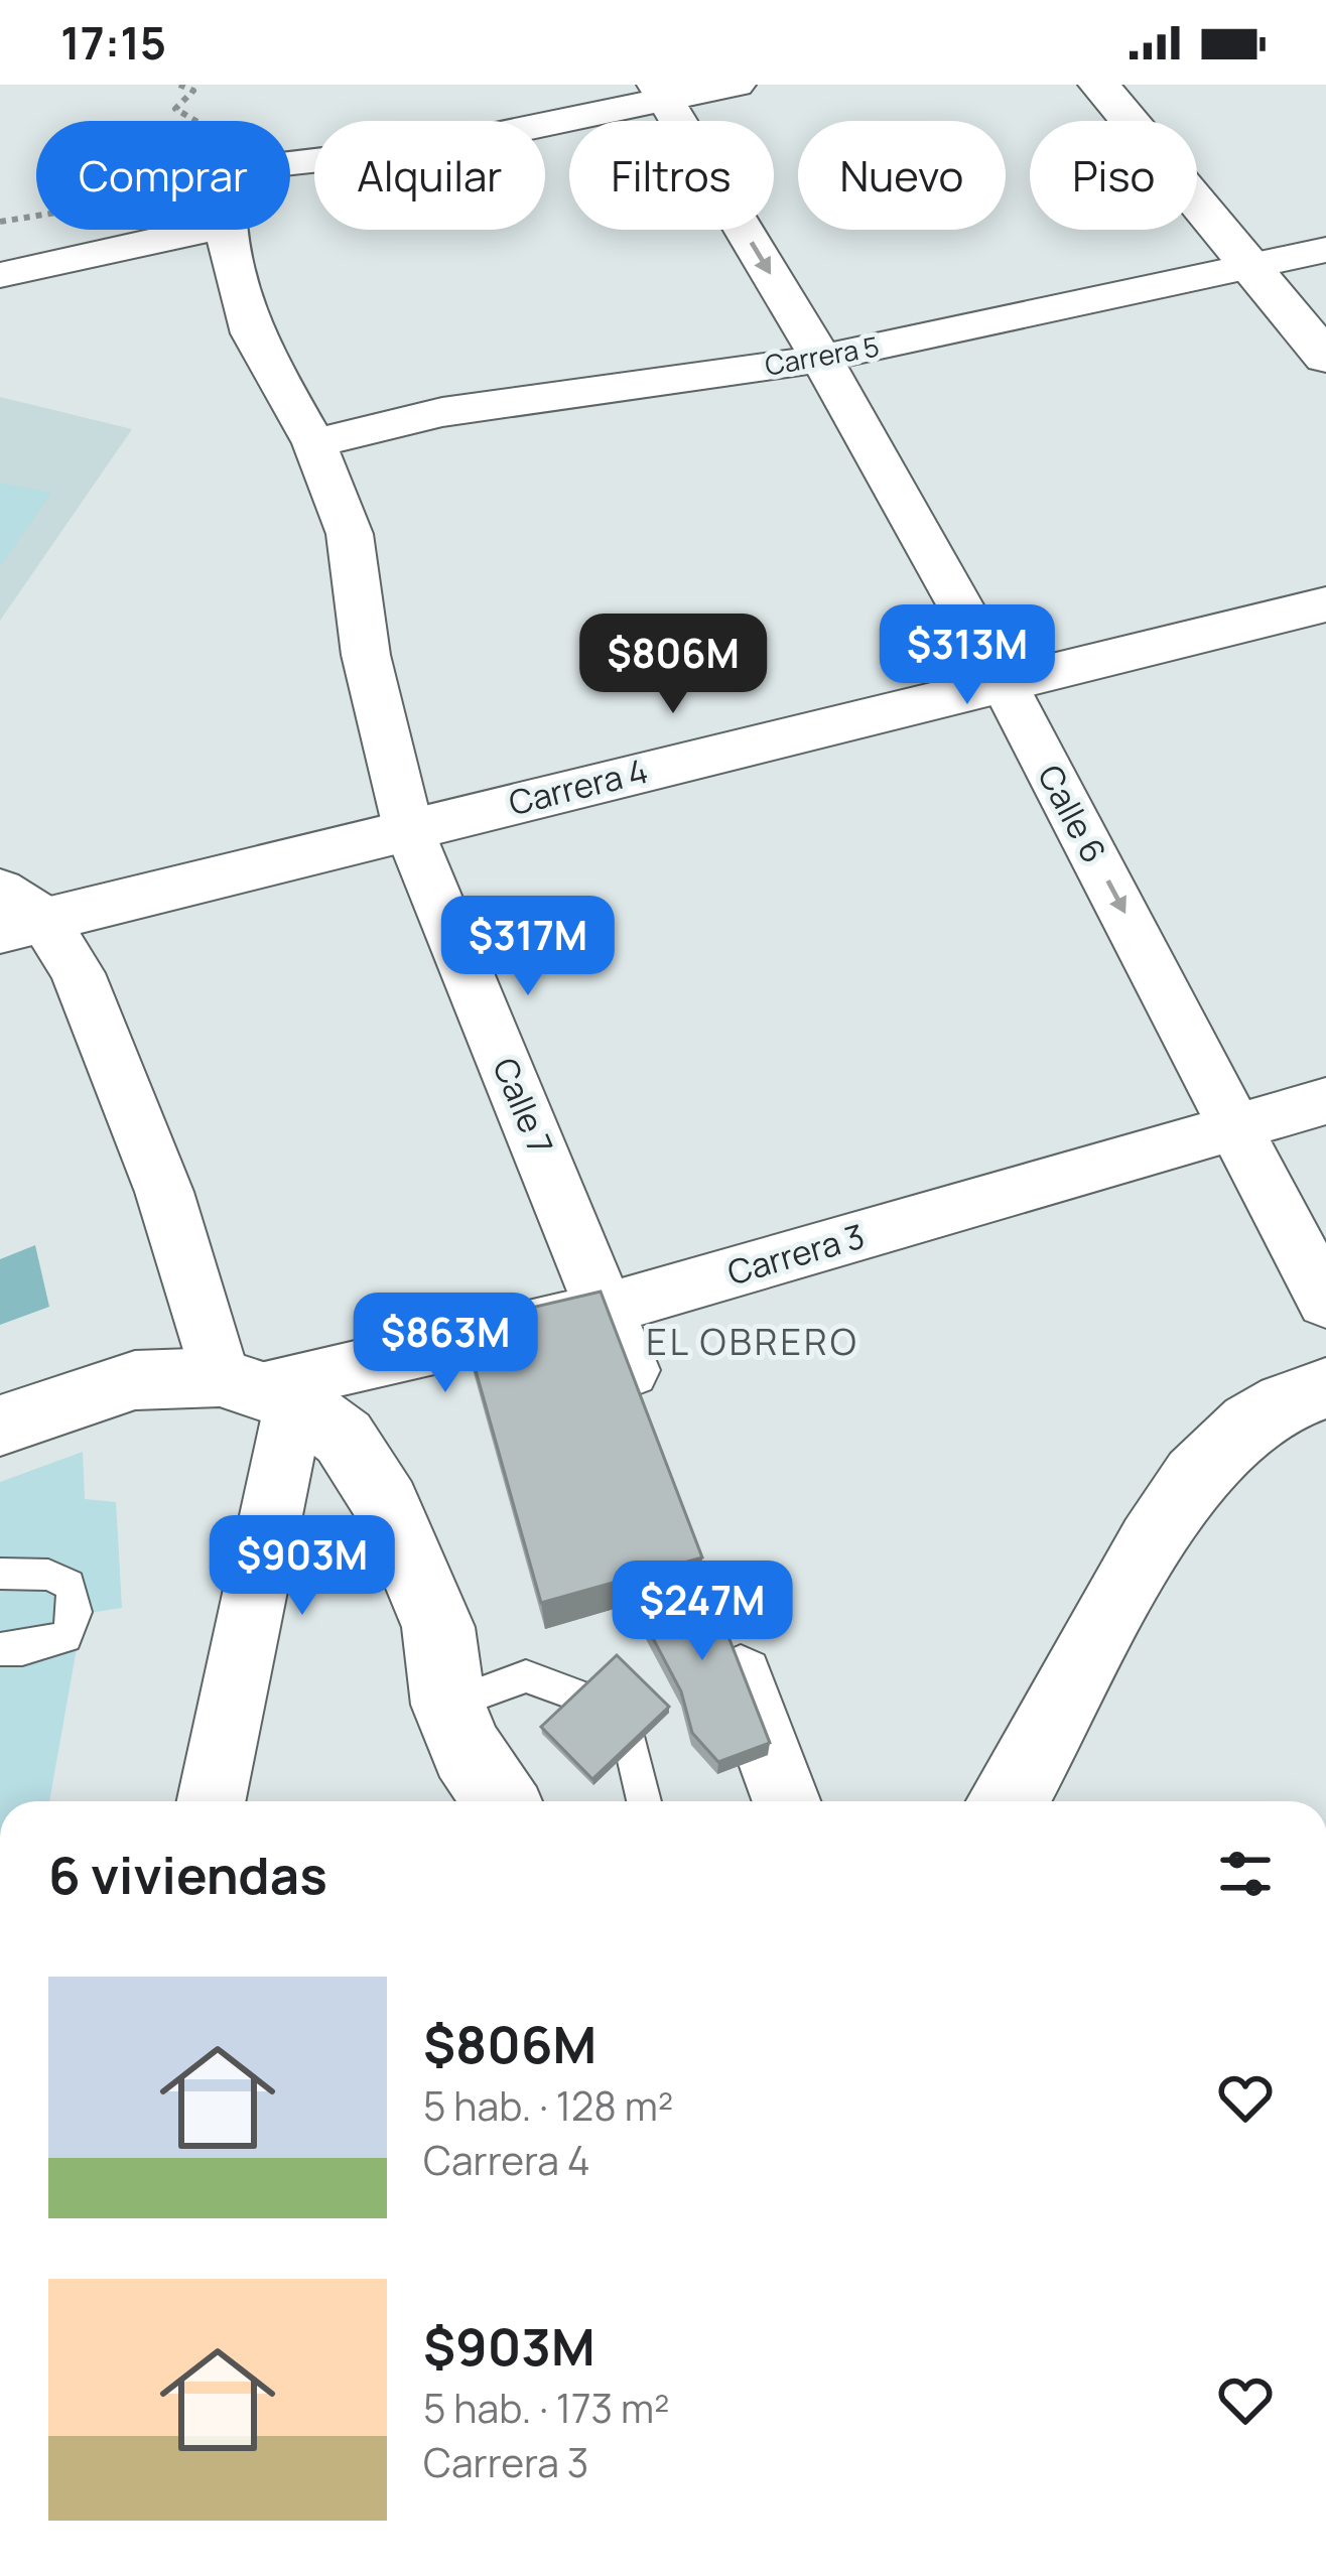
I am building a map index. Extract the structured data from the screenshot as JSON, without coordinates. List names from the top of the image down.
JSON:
{
  "streets": {
    "main road": ["Carrera 4", "Carrera 3"],
    "street": ["Carrera 5", "Calle 6", "Calle 7"]
  },
  "crossings": [
    ["Carrera 5", "Calle 6"],
    ["Carrera 5", "Calle 7"],
    ["Carrera 4", "Calle 6"],
    ["Carrera 4", "Calle 7"],
    ["Calle 6", "Carrera 3"],
    ["Calle 7", "Carrera 3"]
  ],
  "one_way": ["Calle 6"],
  "districts": ["EL OBRERO"],
  "page": {
    "status": "17:15",
    "chip": [
      "Comprar",
      "Alquilar",
      "Filtros",
      "Nuevo",
      "Piso"
    ],
    "price": [
      "$313M",
      "$806M",
      "$317M",
      "$863M",
      "$903M",
      "$247M"
    ],
    "heading": "6 viviendas",
    "list": [
      {
        "name": "$806M",
        "note": "5 hab. · 128 m² · Carrera 4"
      },
      {
        "name": "$903M",
        "note": "5 hab. · 173 m² · Carrera 3"
      }
    ]
  }
}
